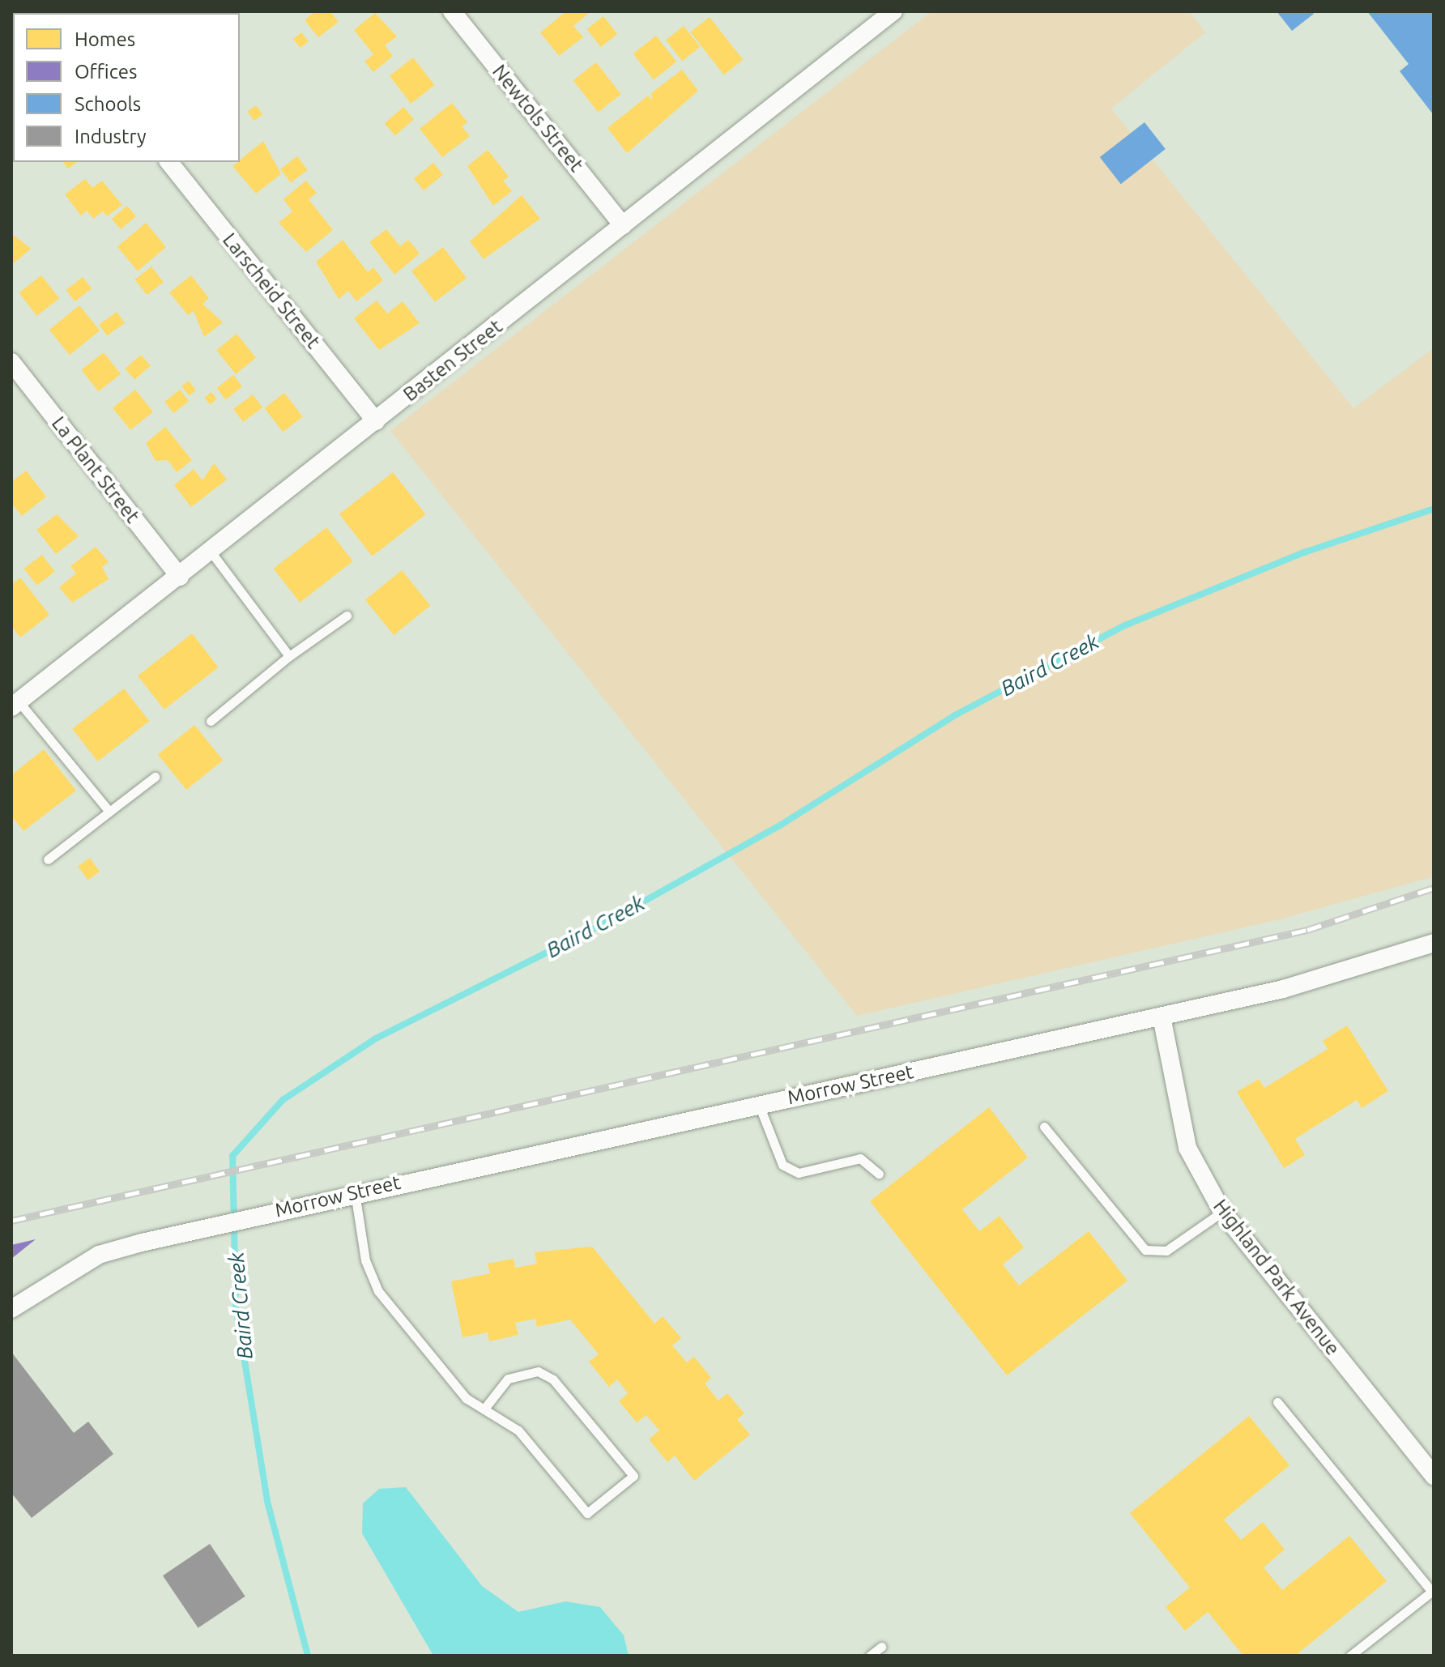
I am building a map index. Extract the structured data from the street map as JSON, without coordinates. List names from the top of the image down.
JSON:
{
  "streets": {
    "street": [
      "Newtols Street",
      "Larscheid Street",
      "Basten Street",
      "La Plant Street",
      "Morrow Street",
      "Highland Park Avenue"
    ]
  },
  "crossings": [
    ["Newtols Street", "Basten Street"],
    ["Larscheid Street", "Basten Street"],
    ["Basten Street", "La Plant Street"],
    ["Morrow Street", "Highland Park Avenue"]
  ],
  "water": ["Baird Creek"],
  "legend": [
    "Homes",
    "Offices",
    "Schools",
    "Industry"
  ]
}
